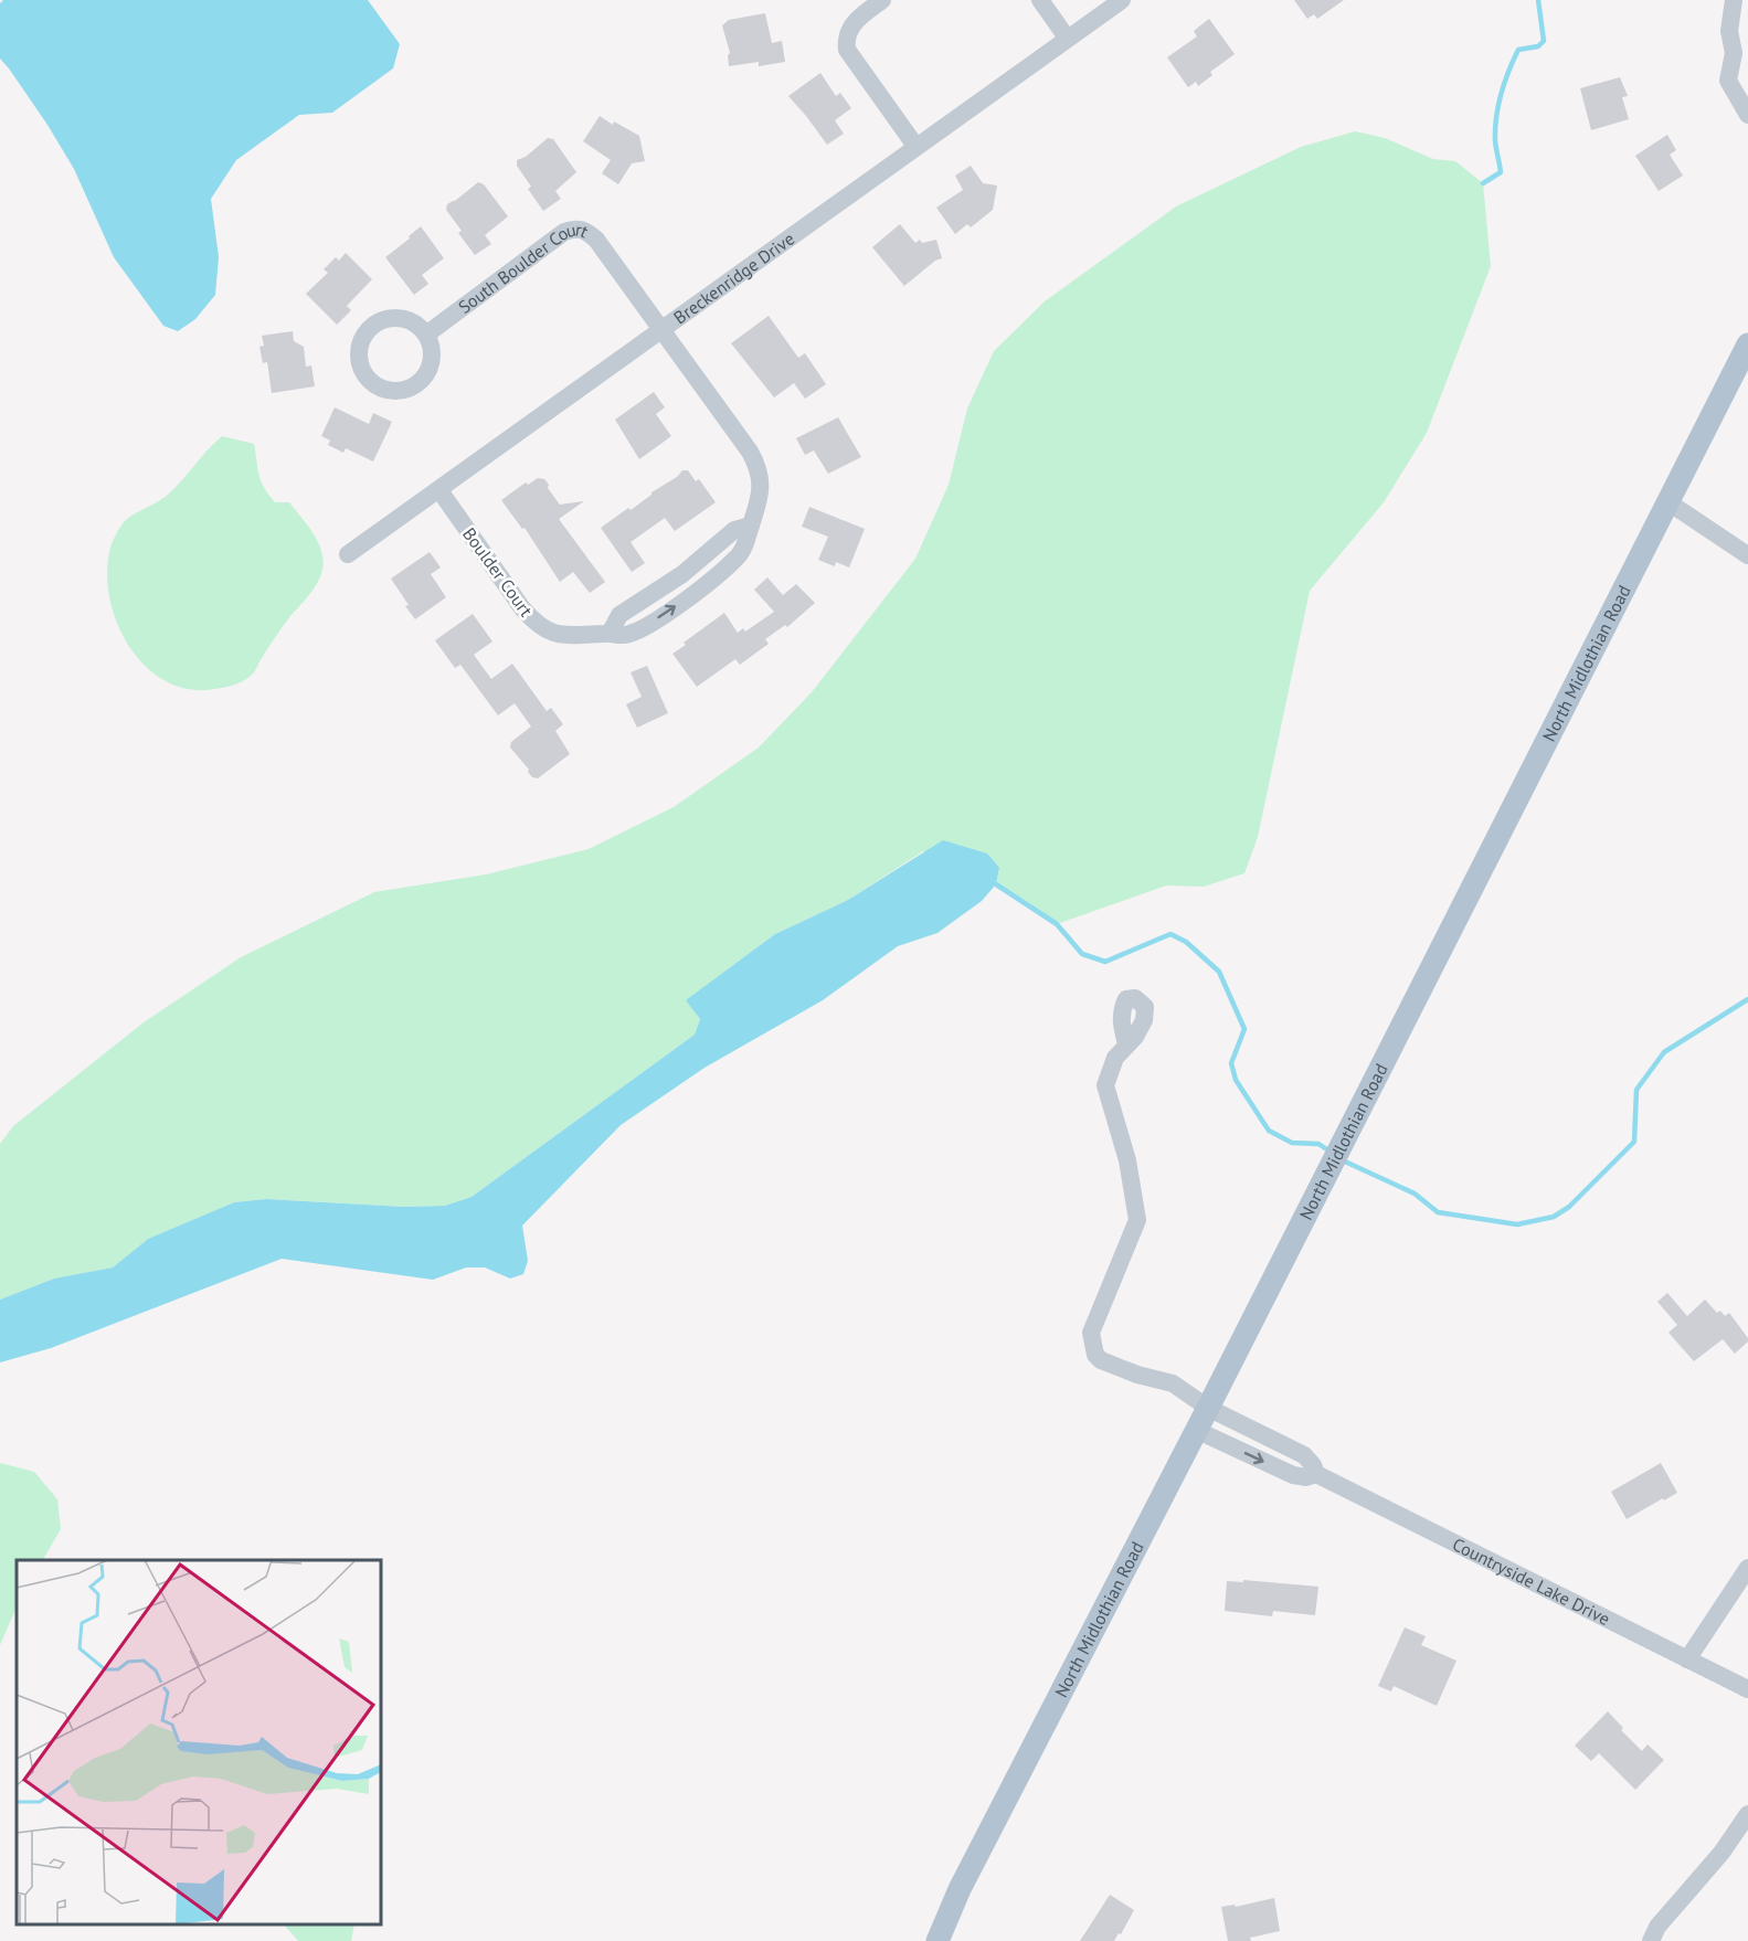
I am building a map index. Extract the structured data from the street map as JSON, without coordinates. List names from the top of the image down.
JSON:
{
  "streets": {
    "main road": ["North Midlothian Road"],
    "street": [
      "South Boulder Court",
      "Breckenridge Drive",
      "Boulder Court",
      "Countryside Lake Drive"
    ]
  },
  "crossings": [
    ["South Boulder Court", "Breckenridge Drive"],
    ["South Boulder Court", "Boulder Court"],
    ["Breckenridge Drive", "Boulder Court"],
    ["North Midlothian Road", "Countryside Lake Drive"]
  ]
}
